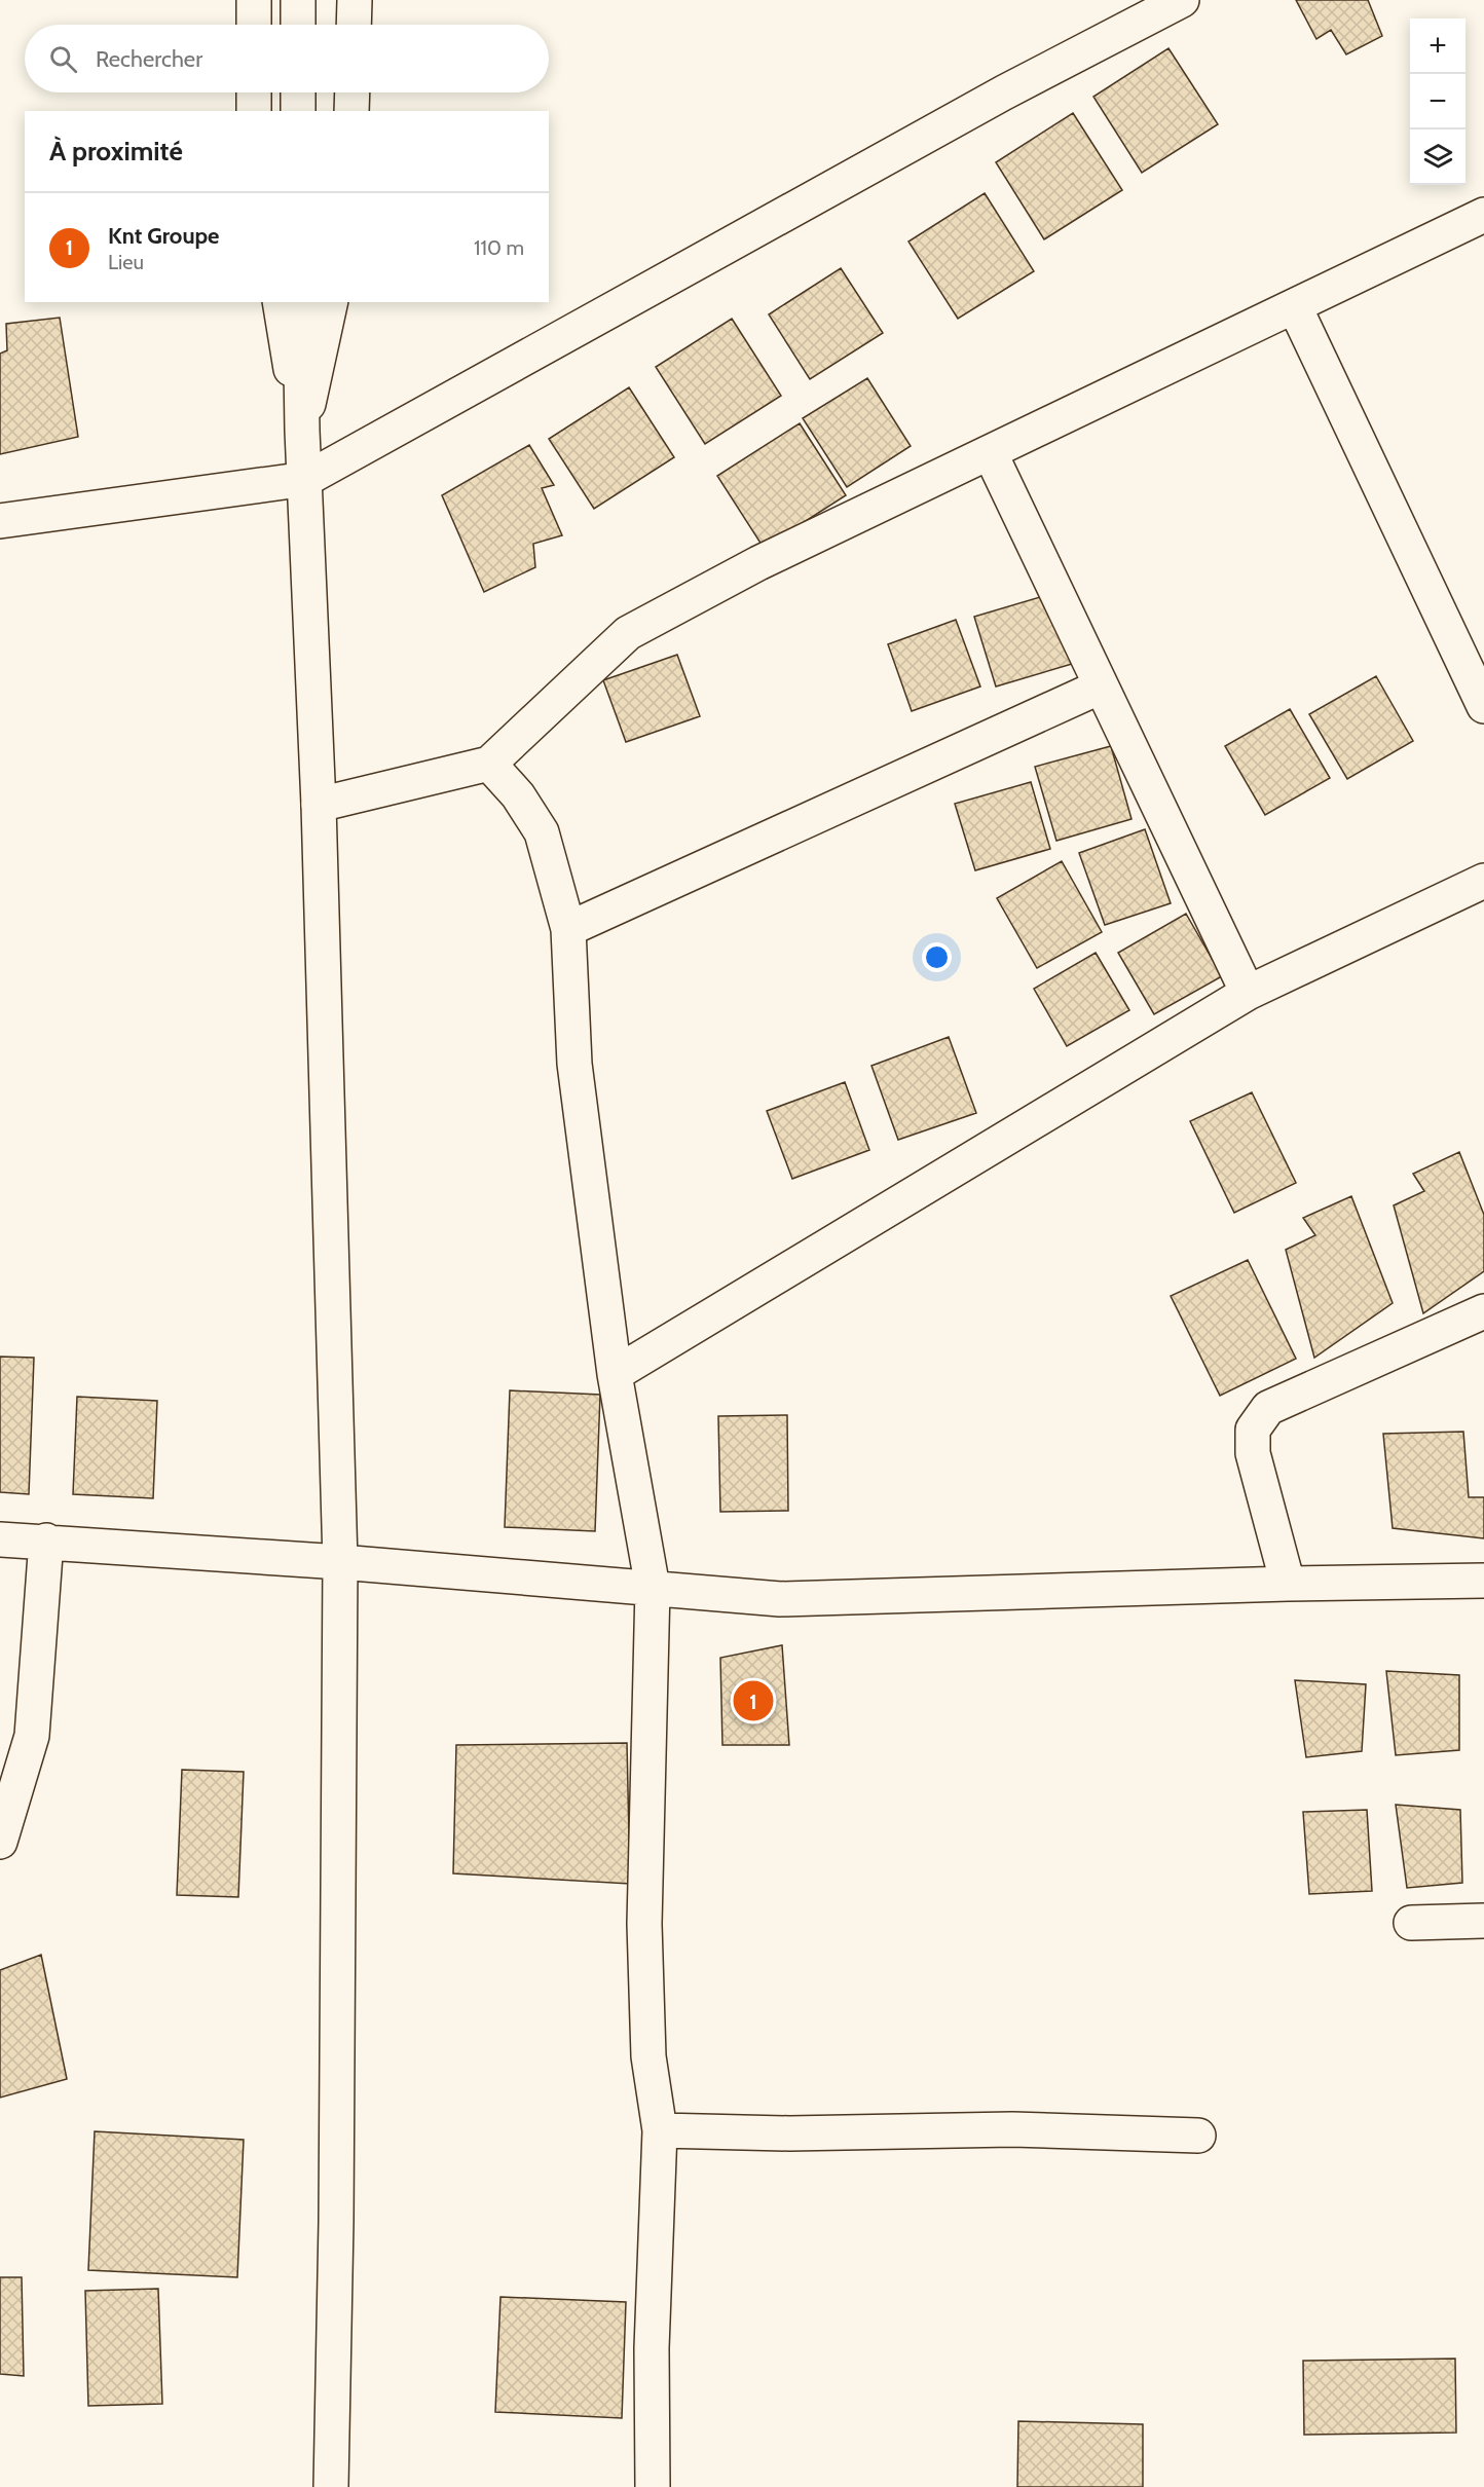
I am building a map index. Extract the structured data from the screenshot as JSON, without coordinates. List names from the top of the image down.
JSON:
{
  "page": {
    "map_buttons": ["+", "−"],
    "search": "Rechercher",
    "heading": "À proximité",
    "list": [
      {
        "mark": "1",
        "name": "Knt Groupe",
        "note": "Lieu",
        "value": "110 m"
      }
    ],
    "pins": "1"
  }
}
